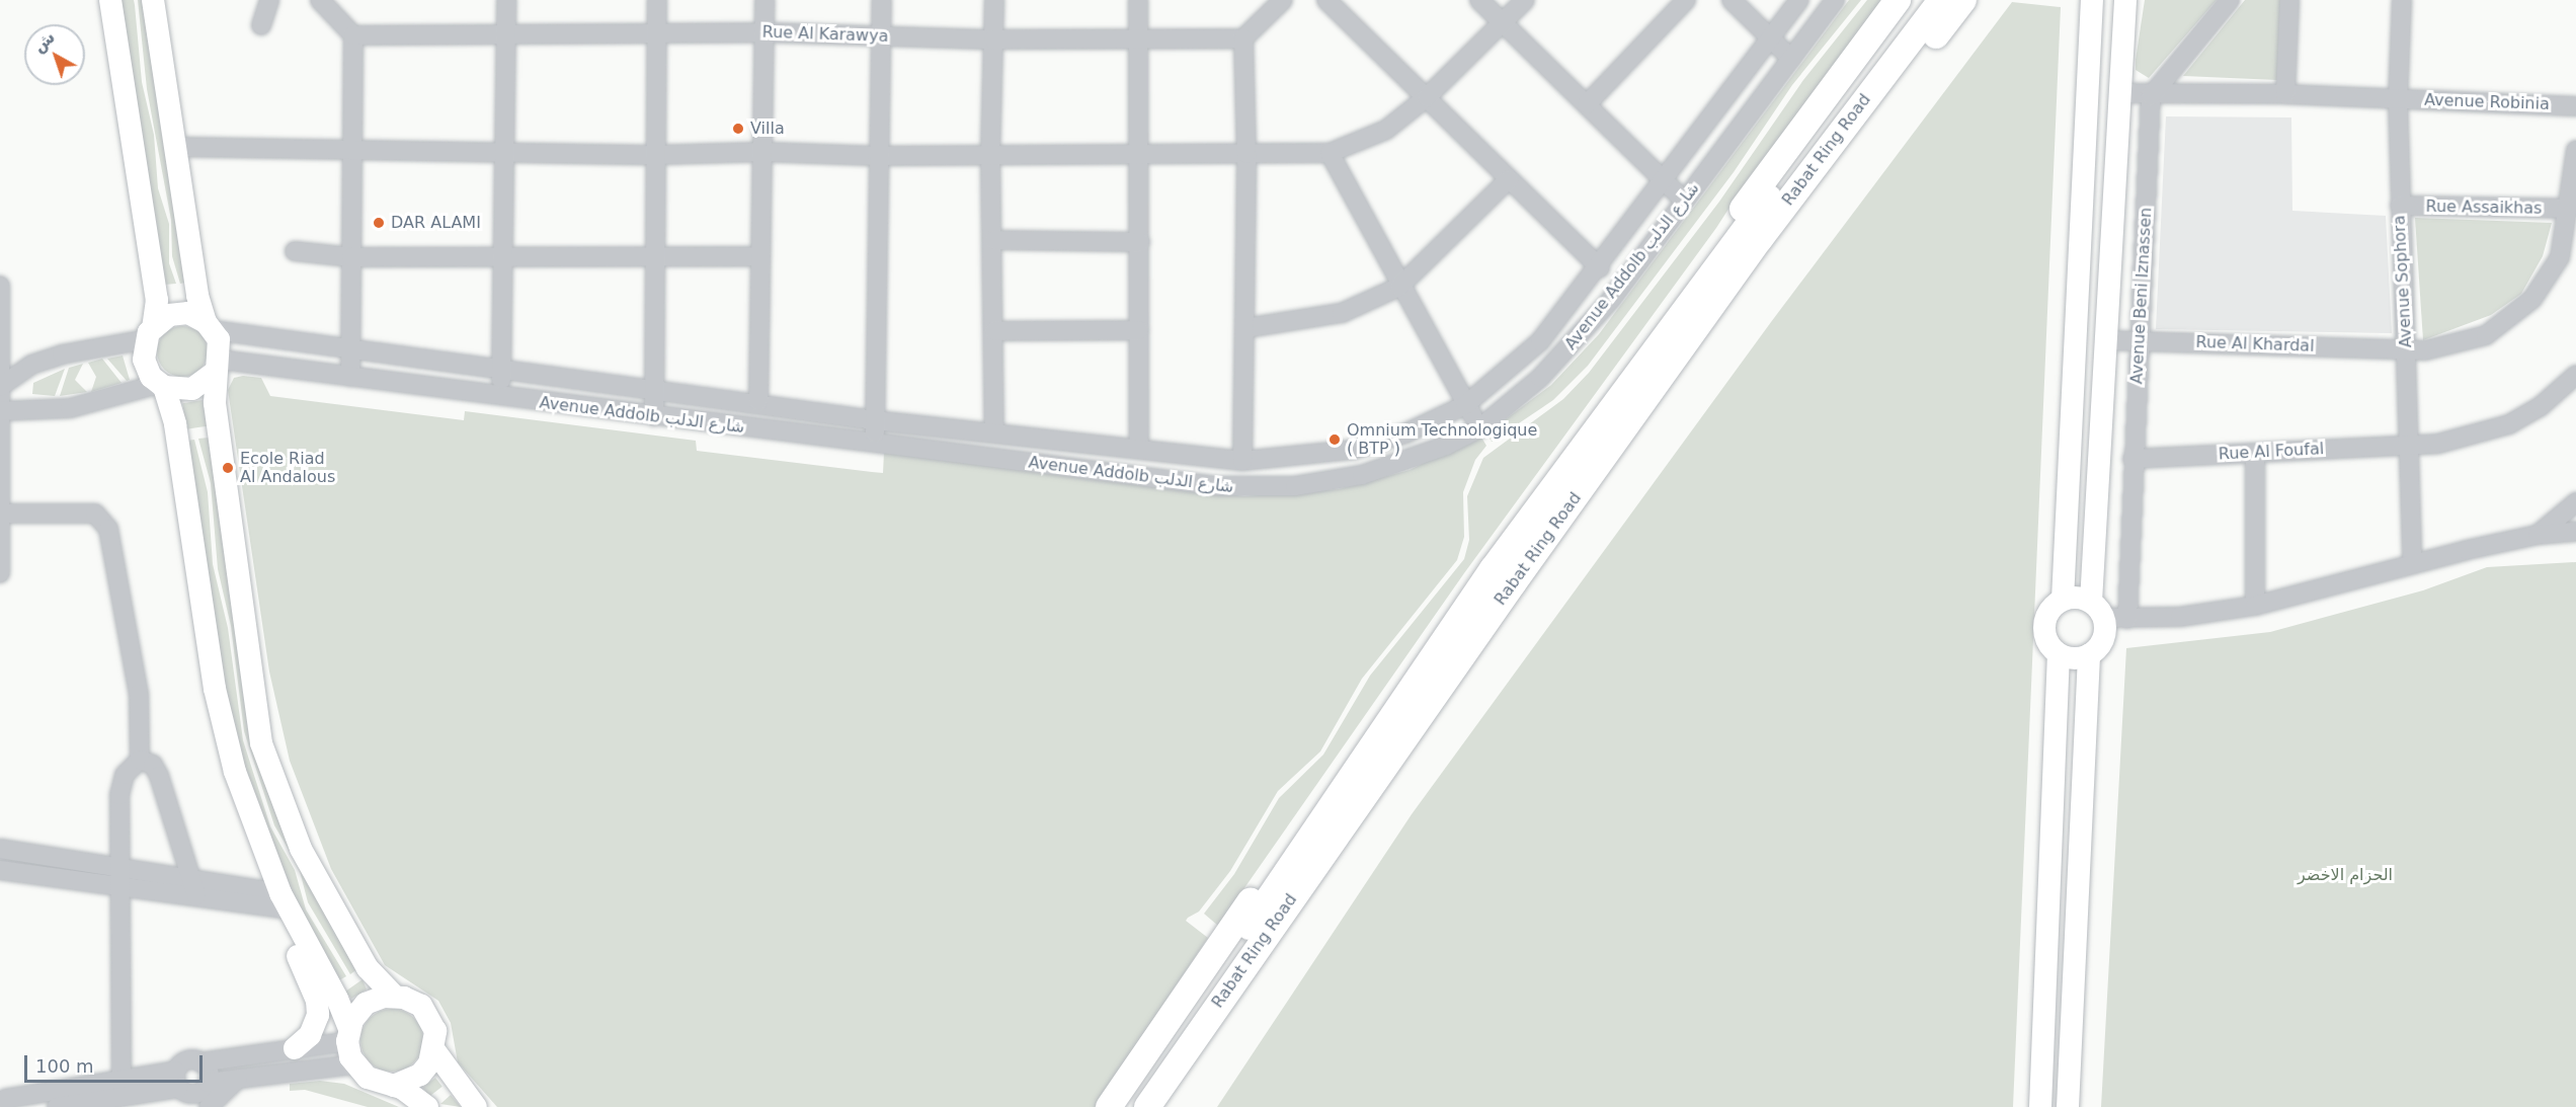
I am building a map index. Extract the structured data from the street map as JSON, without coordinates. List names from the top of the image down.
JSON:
{
  "streets": {
    "highway": ["Rabat Ring Road"],
    "street": [
      "Rue Al Karawya",
      "Avenue Robinia",
      "Rue Assaikhas",
      "Avenue Addolb شارع الدلب",
      "Avenue Sophora",
      "Avenue Beni Iznassen",
      "Rue Al Khardal",
      "Rue Al Foufal"
    ]
  },
  "crossings": [
    ["Avenue Robinia", "Avenue Sophora"],
    ["Avenue Robinia", "Avenue Beni Iznassen"],
    ["Rue Assaikhas", "Avenue Sophora"],
    ["Rue Assaikhas", "Rue Al Khardal"],
    ["Avenue Sophora", "Rue Al Khardal"],
    ["Avenue Sophora", "Rue Al Foufal"],
    ["Avenue Beni Iznassen", "Rue Al Khardal"],
    ["Avenue Beni Iznassen", "Rue Al Foufal"]
  ],
  "parks": ["الحزام الاخضر"],
  "places": [
    "Villa",
    "DAR ALAMI",
    "Omnium Technologique ( BTP )",
    "Ecole Riad Al Andalous"
  ],
  "scale_bar": "100 m",
  "north": "top left"
}
